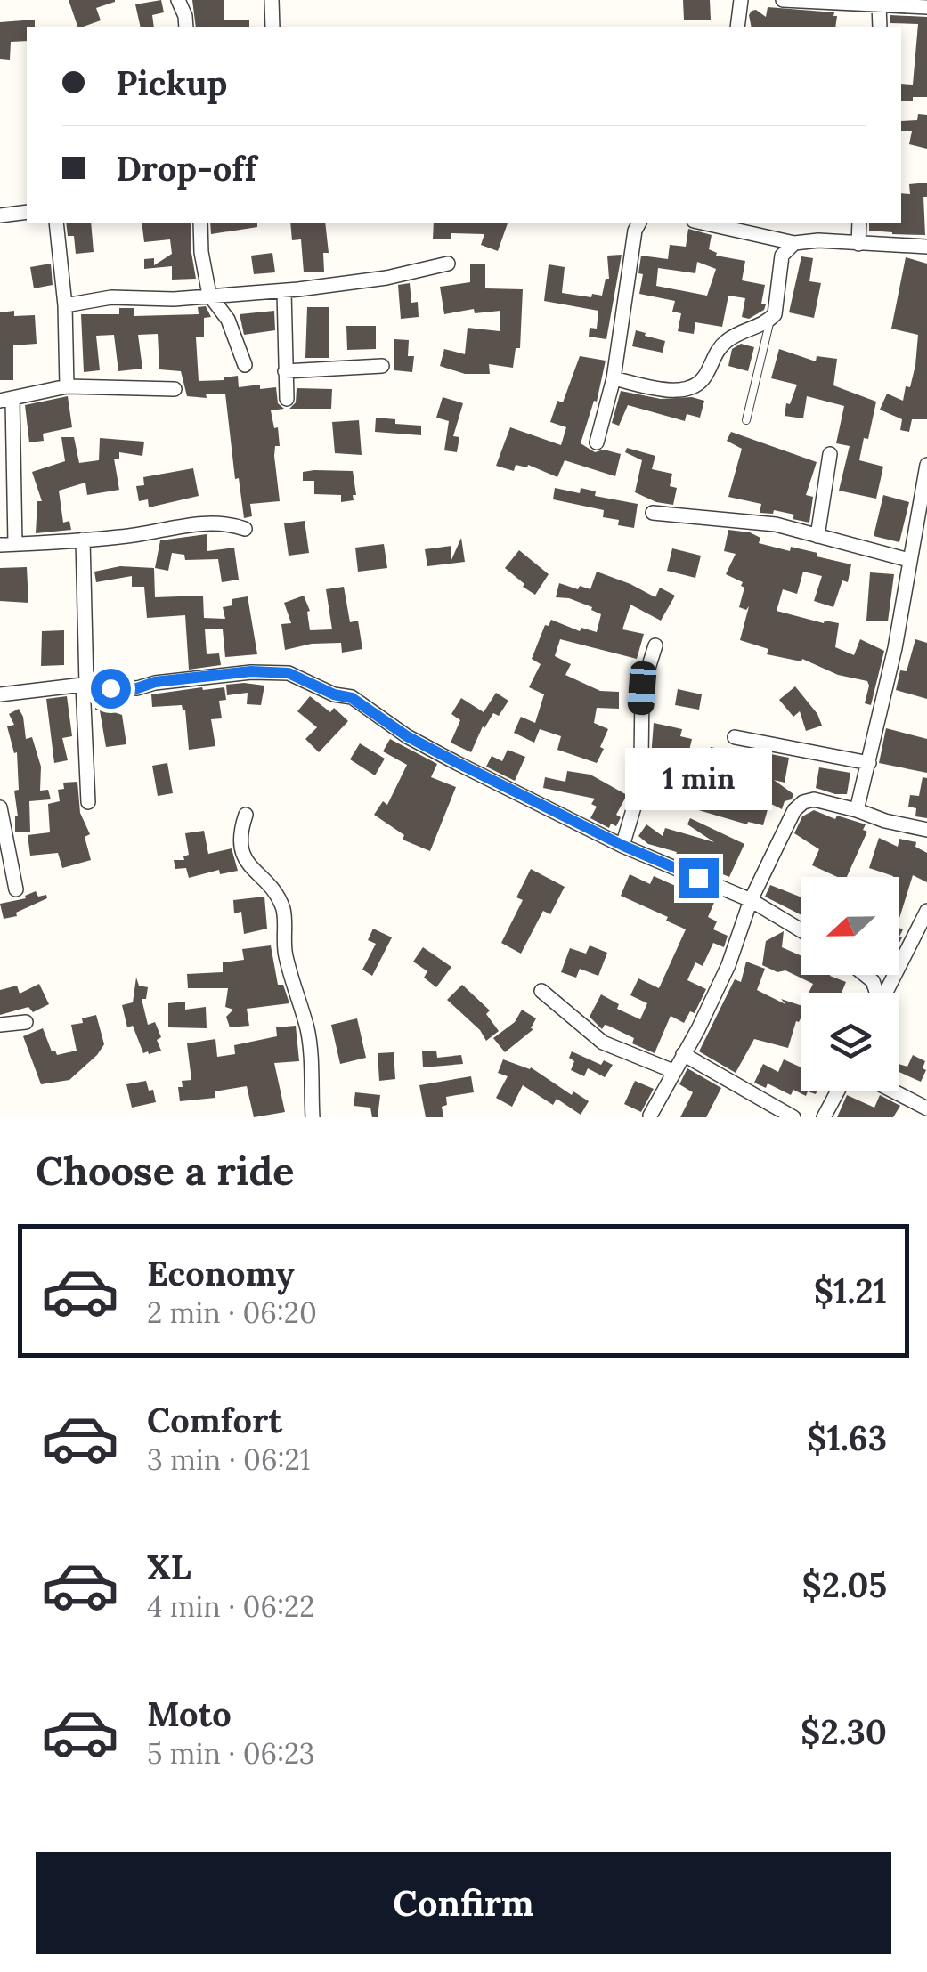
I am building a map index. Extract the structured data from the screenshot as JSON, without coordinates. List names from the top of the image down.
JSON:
{
  "north": "left",
  "page": {
    "banner": ["Pickup", "Drop-off"],
    "bubble": "1 min",
    "heading": "Choose a ride",
    "list": [
      {
        "name": "Economy",
        "note": "2 min · 06:20",
        "value": "$1.21"
      },
      {
        "name": "Comfort",
        "note": "3 min · 06:21",
        "value": "$1.63"
      },
      {
        "name": "XL",
        "note": "4 min · 06:22",
        "value": "$2.05"
      },
      {
        "name": "Moto",
        "note": "5 min · 06:23",
        "value": "$2.30"
      }
    ],
    "buttons": "Confirm"
  }
}
